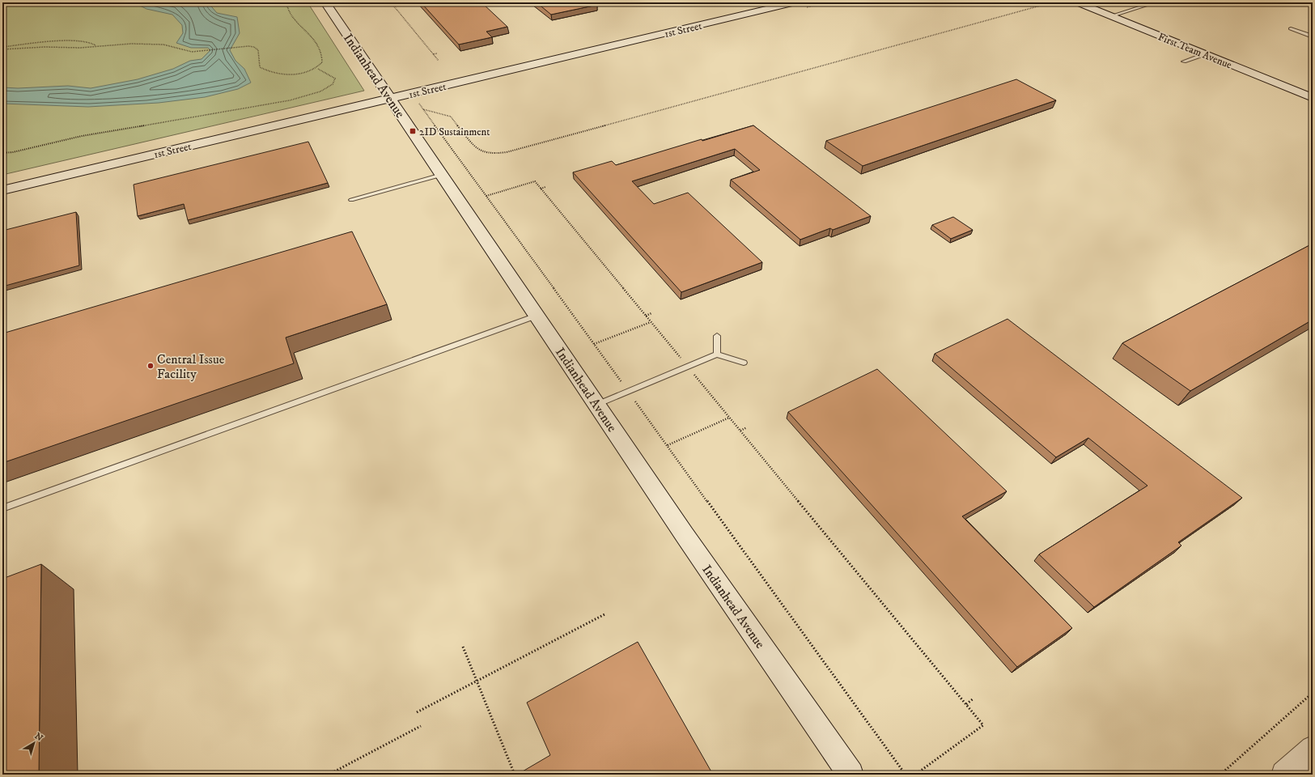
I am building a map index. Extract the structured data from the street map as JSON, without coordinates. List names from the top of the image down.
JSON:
{
  "streets": {
    "main road": ["1st Street", "First Team Avenue", "Indianhead Avenue"]
  },
  "crossings": [
    ["1st Street", "Indianhead Avenue"]
  ],
  "places": {
    "transit": ["2ID Sustainment"],
    "other": ["Central Issue Facility"]
  },
  "north": "top right"
}
